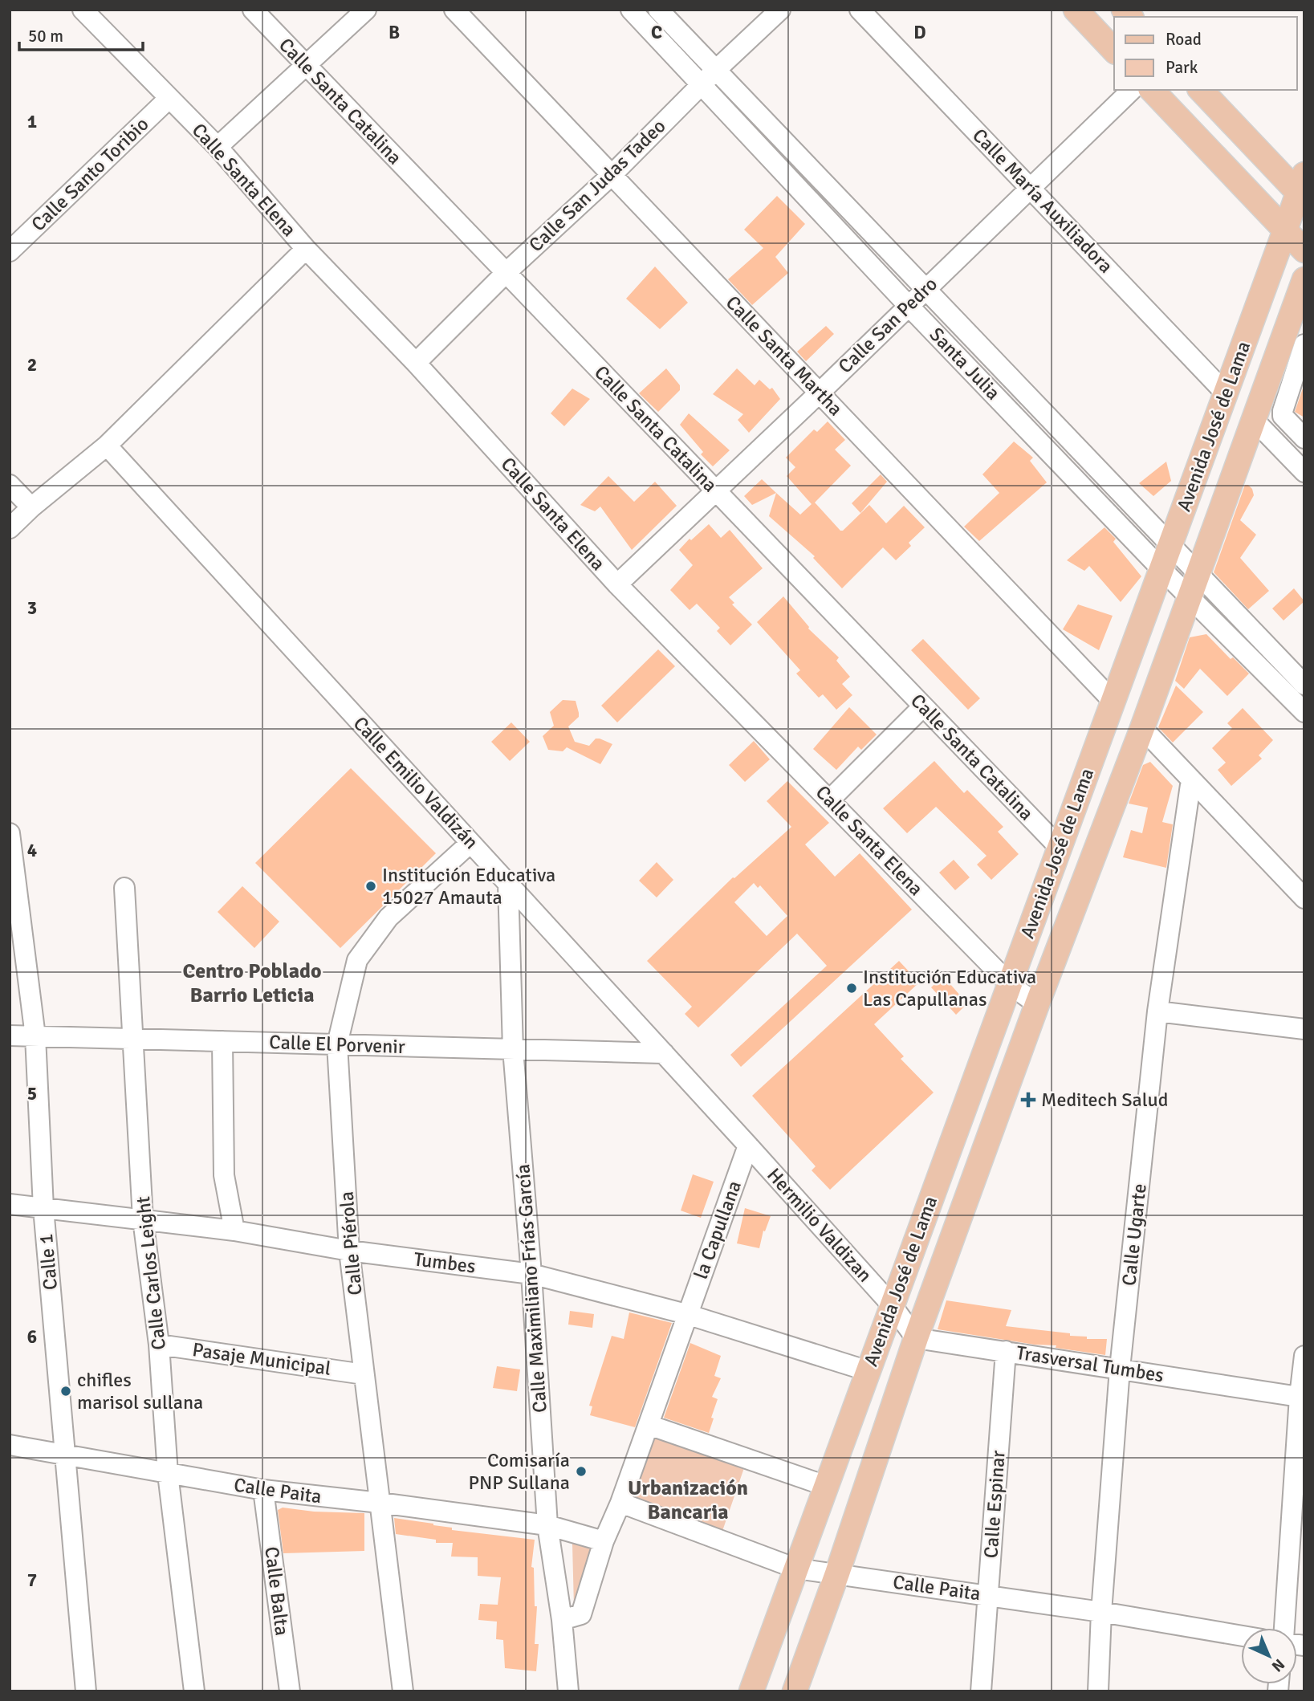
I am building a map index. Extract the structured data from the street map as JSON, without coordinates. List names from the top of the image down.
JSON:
{
  "streets": {
    "main road": ["Avenida José de Lama"],
    "street": [
      "Calle Santa Catalina",
      "Calle Santo Toribio",
      "Calle Santa Elena",
      "Calle San Judas Tadeo",
      "Calle María Auxiliadora",
      "Calle San Pedro",
      "Calle Santa Martha",
      "Santa Julia",
      "Calle Emilio Valdizán",
      "Calle El Porvenir",
      "Hermilio Valdizan",
      "la Capullana",
      "Calle Ugarte",
      "Calle Piérola",
      "Calle 1",
      "Tumbes",
      "Calle Carlos Leight",
      "Calle Maximiliano Frías García",
      "Pasaje Municipal",
      "Trasversal Tumbes",
      "Calle Paita",
      "Calle Espinar",
      "Calle Balta"
    ]
  },
  "crossings": [
    ["Calle Santa Catalina", "Calle San Judas Tadeo"],
    ["Calle Santa Catalina", "Calle San Pedro"],
    ["Calle Santa Catalina", "Avenida José de Lama"],
    ["Calle Santo Toribio", "Calle Santa Elena"],
    ["Calle Santa Elena", "Calle San Judas Tadeo"],
    ["Calle Santa Elena", "Calle San Pedro"],
    ["Calle Santa Elena", "Avenida José de Lama"],
    ["Calle San Judas Tadeo", "Calle Santa Martha"],
    ["Calle San Judas Tadeo", "Santa Julia"],
    ["Calle María Auxiliadora", "Calle San Pedro"],
    ["Calle María Auxiliadora", "Avenida José de Lama"],
    ["Calle San Pedro", "Calle Santa Martha"],
    ["Calle San Pedro", "Santa Julia"],
    ["Calle Santa Martha", "Avenida José de Lama"],
    ["Santa Julia", "Avenida José de Lama"],
    ["Avenida José de Lama", "Hermilio Valdizan"],
    ["Avenida José de Lama", "Tumbes"],
    ["Avenida José de Lama", "Trasversal Tumbes"],
    ["Avenida José de Lama", "Calle Paita"],
    ["Calle Emilio Valdizán", "Calle El Porvenir"],
    ["Calle Emilio Valdizán", "Hermilio Valdizan"],
    ["Calle Emilio Valdizán", "la Capullana"],
    ["Calle Emilio Valdizán", "Calle Piérola"],
    ["Calle Emilio Valdizán", "Calle Maximiliano Frías García"],
    ["Calle El Porvenir", "Calle Piérola"],
    ["Calle El Porvenir", "Calle 1"],
    ["Calle El Porvenir", "Calle Carlos Leight"],
    ["Calle El Porvenir", "Calle Maximiliano Frías García"],
    ["Hermilio Valdizan", "la Capullana"],
    ["la Capullana", "Tumbes"],
    ["la Capullana", "Calle Maximiliano Frías García"],
    ["la Capullana", "Calle Paita"],
    ["Calle Ugarte", "Trasversal Tumbes"],
    ["Calle Ugarte", "Calle Paita"],
    ["Calle Piérola", "Tumbes"],
    ["Calle Piérola", "Pasaje Municipal"],
    ["Calle Piérola", "Calle Paita"],
    ["Calle 1", "Tumbes"],
    ["Calle 1", "Calle Paita"],
    ["Tumbes", "Calle Carlos Leight"],
    ["Tumbes", "Calle Maximiliano Frías García"],
    ["Calle Carlos Leight", "Pasaje Municipal"],
    ["Calle Carlos Leight", "Calle Paita"],
    ["Calle Maximiliano Frías García", "Calle Paita"],
    ["Trasversal Tumbes", "Calle Espinar"],
    ["Calle Paita", "Calle Espinar"],
    ["Calle Paita", "Calle Balta"]
  ],
  "districts": ["Centro Poblado Barrio Leticia", "Urbanización Bancaria"],
  "places": {
    "other": [
      "Institución Educativa 15027 Amauta",
      "Institución Educativa Las Capullanas",
      "chifles marisol sullana",
      "Comisaría PNP Sullana"
    ],
    "health": ["Meditech Salud"]
  },
  "legend": ["Road", "Park"],
  "scale_bar": "50 m",
  "north": "bottom right",
  "grid": {
    "columns": ["B", "C", "D"],
    "rows": [
      "1",
      "2",
      "3",
      "4",
      "5",
      "6",
      "7"
    ]
  }
}
